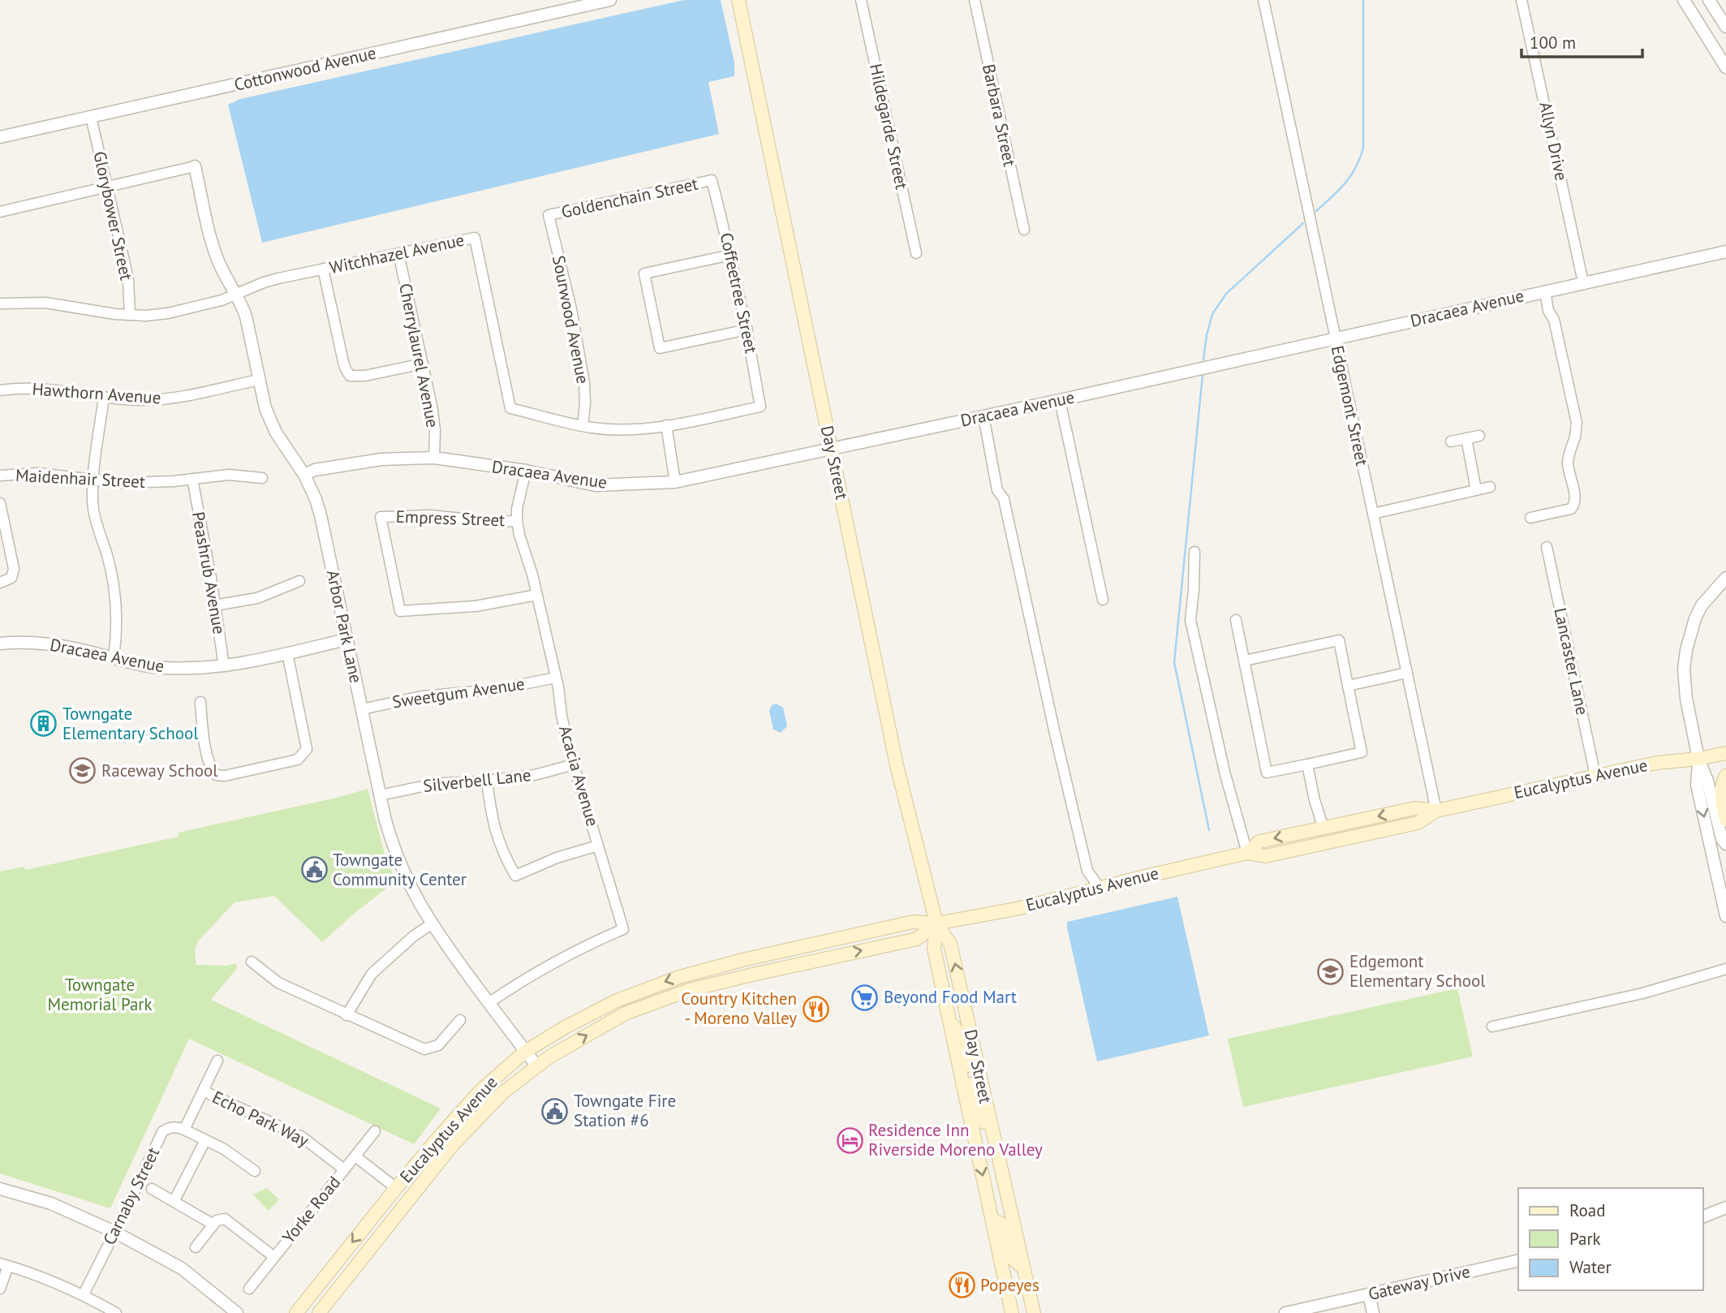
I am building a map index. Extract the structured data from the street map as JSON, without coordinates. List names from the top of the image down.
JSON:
{
  "streets": {
    "main road": ["Day Street", "Eucalyptus Avenue"],
    "street": [
      "Cottonwood Avenue",
      "Barbara Street",
      "Hildegarde Street",
      "Allyn Drive",
      "Goldenchain Street",
      "Glorybower Street",
      "Witchhazel Avenue",
      "Coffeetree Street",
      "Dracaea Avenue",
      "Sourwood Avenue",
      "Cherrylaurel Avenue",
      "Hawthorn Avenue",
      "Edgemont Street",
      "Maidenhair Street",
      "Empress Street",
      "Peashrub Avenue",
      "Arbor Park Lane",
      "Lancaster Lane",
      "Sweetgum Avenue",
      "Acacia Avenue",
      "Silverbell Lane",
      "Echo Park Way",
      "Carnaby Street",
      "Yorke Road",
      "Gateway Drive"
    ]
  },
  "crossings": [
    ["Cottonwood Avenue", "Glorybower Street"],
    ["Allyn Drive", "Dracaea Avenue"],
    ["Goldenchain Street", "Coffeetree Street"],
    ["Goldenchain Street", "Sourwood Avenue"],
    ["Glorybower Street", "Witchhazel Avenue"],
    ["Witchhazel Avenue", "Coffeetree Street"],
    ["Witchhazel Avenue", "Sourwood Avenue"],
    ["Witchhazel Avenue", "Cherrylaurel Avenue"],
    ["Witchhazel Avenue", "Arbor Park Lane"],
    ["Dracaea Avenue", "Cherrylaurel Avenue"],
    ["Dracaea Avenue", "Edgemont Street"],
    ["Dracaea Avenue", "Day Street"],
    ["Dracaea Avenue", "Peashrub Avenue"],
    ["Dracaea Avenue", "Arbor Park Lane"],
    ["Dracaea Avenue", "Acacia Avenue"],
    ["Hawthorn Avenue", "Arbor Park Lane"],
    ["Edgemont Street", "Eucalyptus Avenue"],
    ["Day Street", "Eucalyptus Avenue"],
    ["Maidenhair Street", "Peashrub Avenue"],
    ["Empress Street", "Acacia Avenue"],
    ["Arbor Park Lane", "Sweetgum Avenue"],
    ["Arbor Park Lane", "Acacia Avenue"],
    ["Arbor Park Lane", "Eucalyptus Avenue"],
    ["Arbor Park Lane", "Silverbell Lane"],
    ["Lancaster Lane", "Eucalyptus Avenue"],
    ["Sweetgum Avenue", "Acacia Avenue"],
    ["Acacia Avenue", "Silverbell Lane"],
    ["Echo Park Way", "Yorke Road"]
  ],
  "parks": ["Towngate Memorial Park"],
  "places": {
    "building": ["Towngate Elementary School"],
    "school or university": ["Raceway School", "Edgemont Elementary School"],
    "public building": ["Towngate Community Center", "Towngate Fire Station #6"],
    "supermarket": ["Beyond Food Mart"],
    "restaurant": ["Country Kitchen - Moreno Valley", "Popeyes"],
    "hotel": ["Residence Inn Riverside Moreno Valley"]
  },
  "legend": ["Road", "Park", "Water"],
  "scale_bar": "100 m"
}
